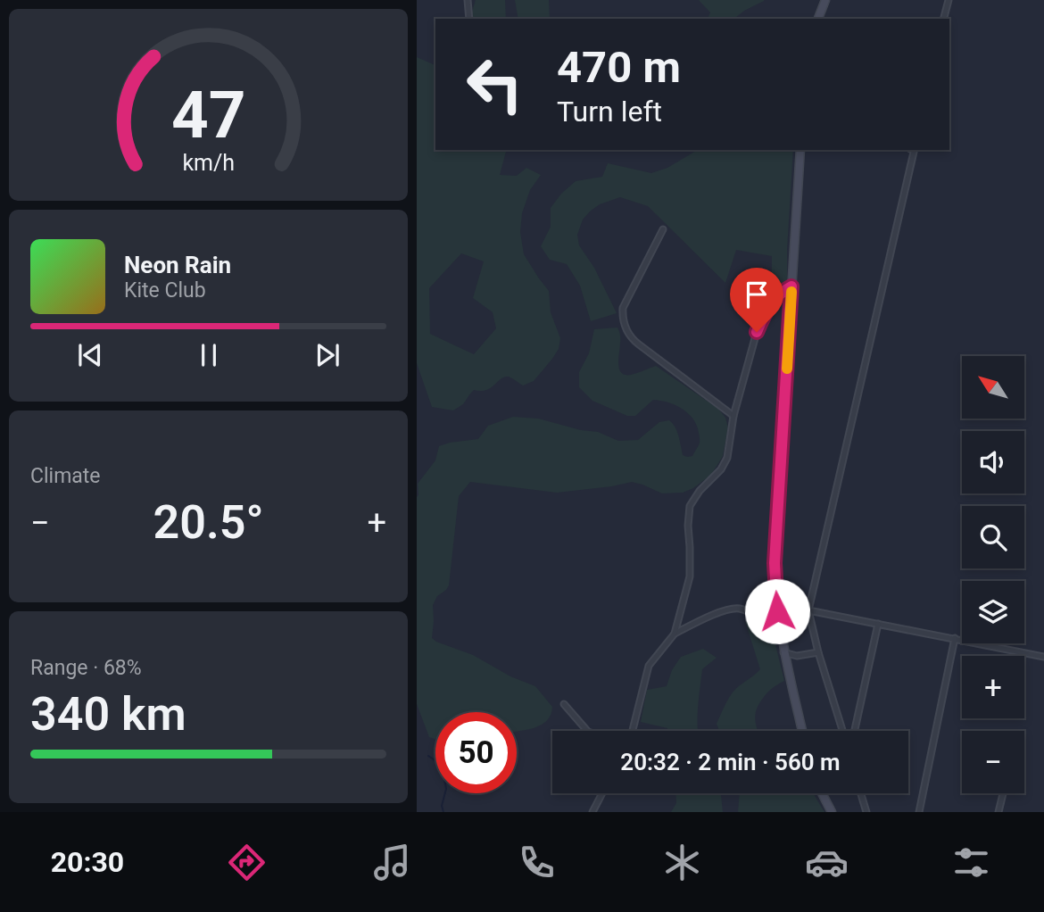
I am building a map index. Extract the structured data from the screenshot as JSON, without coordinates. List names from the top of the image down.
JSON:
{
  "north": "top left",
  "page": {
    "turn": ["470 m", "Turn left"],
    "song": ["Neon Rain", "Kite Club"],
    "map_buttons": ["+", "−"],
    "tile": [
      "Climate",
      ["Range · 68%", "340 km"]
    ],
    "heat": ["−", "20.5°", "+"],
    "limit": "50",
    "trip": "20:32 · 2 min · 560 m",
    "tabs": "20:30",
    "gauge": ["47", "km/h"]
  }
}
